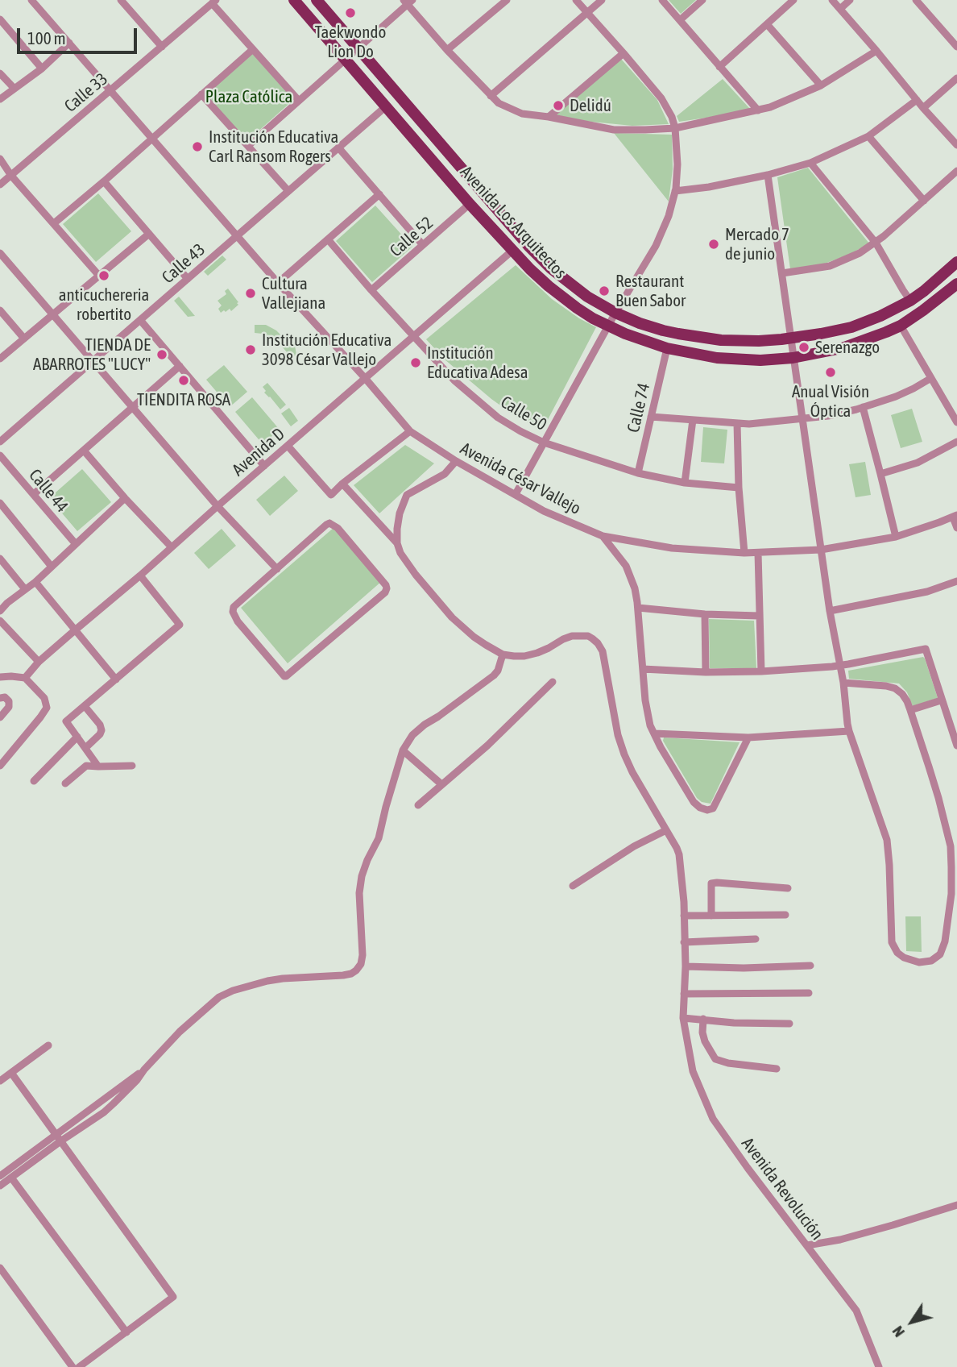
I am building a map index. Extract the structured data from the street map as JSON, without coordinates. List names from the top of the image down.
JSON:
{
  "streets": {
    "main road": ["Avenida Los Arquitectos"],
    "street": [
      "Calle 33",
      "Calle 52",
      "Calle 43",
      "Calle 74",
      "Calle 50",
      "Avenida D",
      "Avenida César Vallejo",
      "Calle 44",
      "Avenida Revolución"
    ]
  },
  "crossings": [
    ["Calle 33", "Avenida César Vallejo"],
    ["Avenida Los Arquitectos", "Calle 52"],
    ["Avenida Los Arquitectos", "Calle 43"],
    ["Avenida Los Arquitectos", "Calle 74"],
    ["Avenida Los Arquitectos", "Avenida D"],
    ["Calle 52", "Calle 50"],
    ["Calle 43", "Avenida César Vallejo"],
    ["Calle 74", "Calle 50"],
    ["Calle 50", "Avenida D"],
    ["Avenida D", "Avenida César Vallejo"]
  ],
  "parks": ["Plaza Católica"],
  "places": [
    "Taekwondo Lion Do",
    "Delidú",
    "Institución Educativa Carl Ransom Rogers",
    "Mercado 7 de junio",
    "anticuchereria robertito",
    "Restaurant Buen Sabor",
    "Cultura Vallejiana",
    "Serenazgo",
    "Institución Educativa 3098 César Vallejo",
    "TIENDA DE ABARROTES \"LUCY\"",
    "Institución Educativa Adesa",
    "Anual Visión Óptica",
    "TIENDITA ROSA"
  ],
  "scale_bar": "100 m",
  "north": "bottom left"
}
